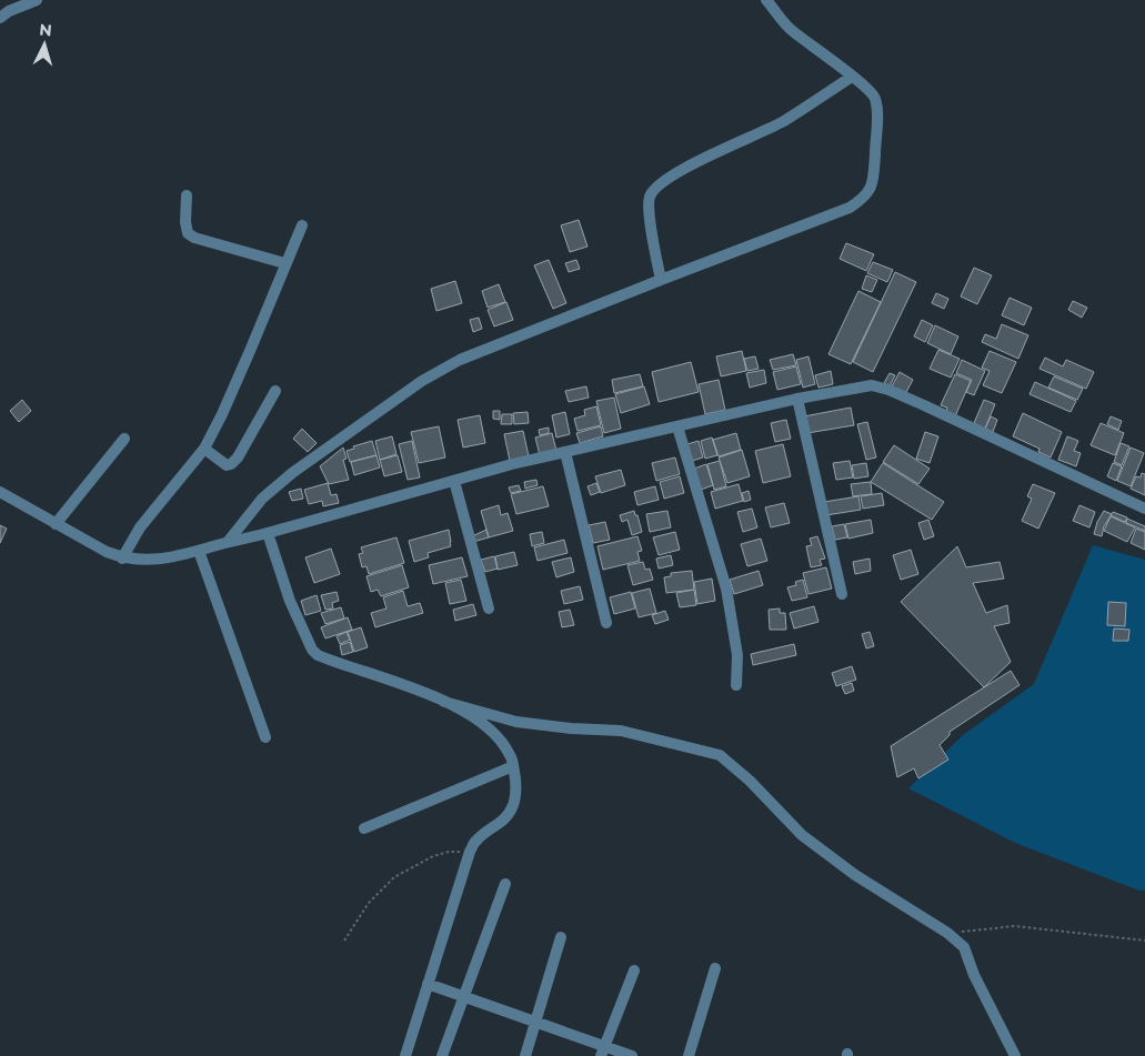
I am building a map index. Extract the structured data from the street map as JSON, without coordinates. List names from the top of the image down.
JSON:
{
  "north": "top"
}
